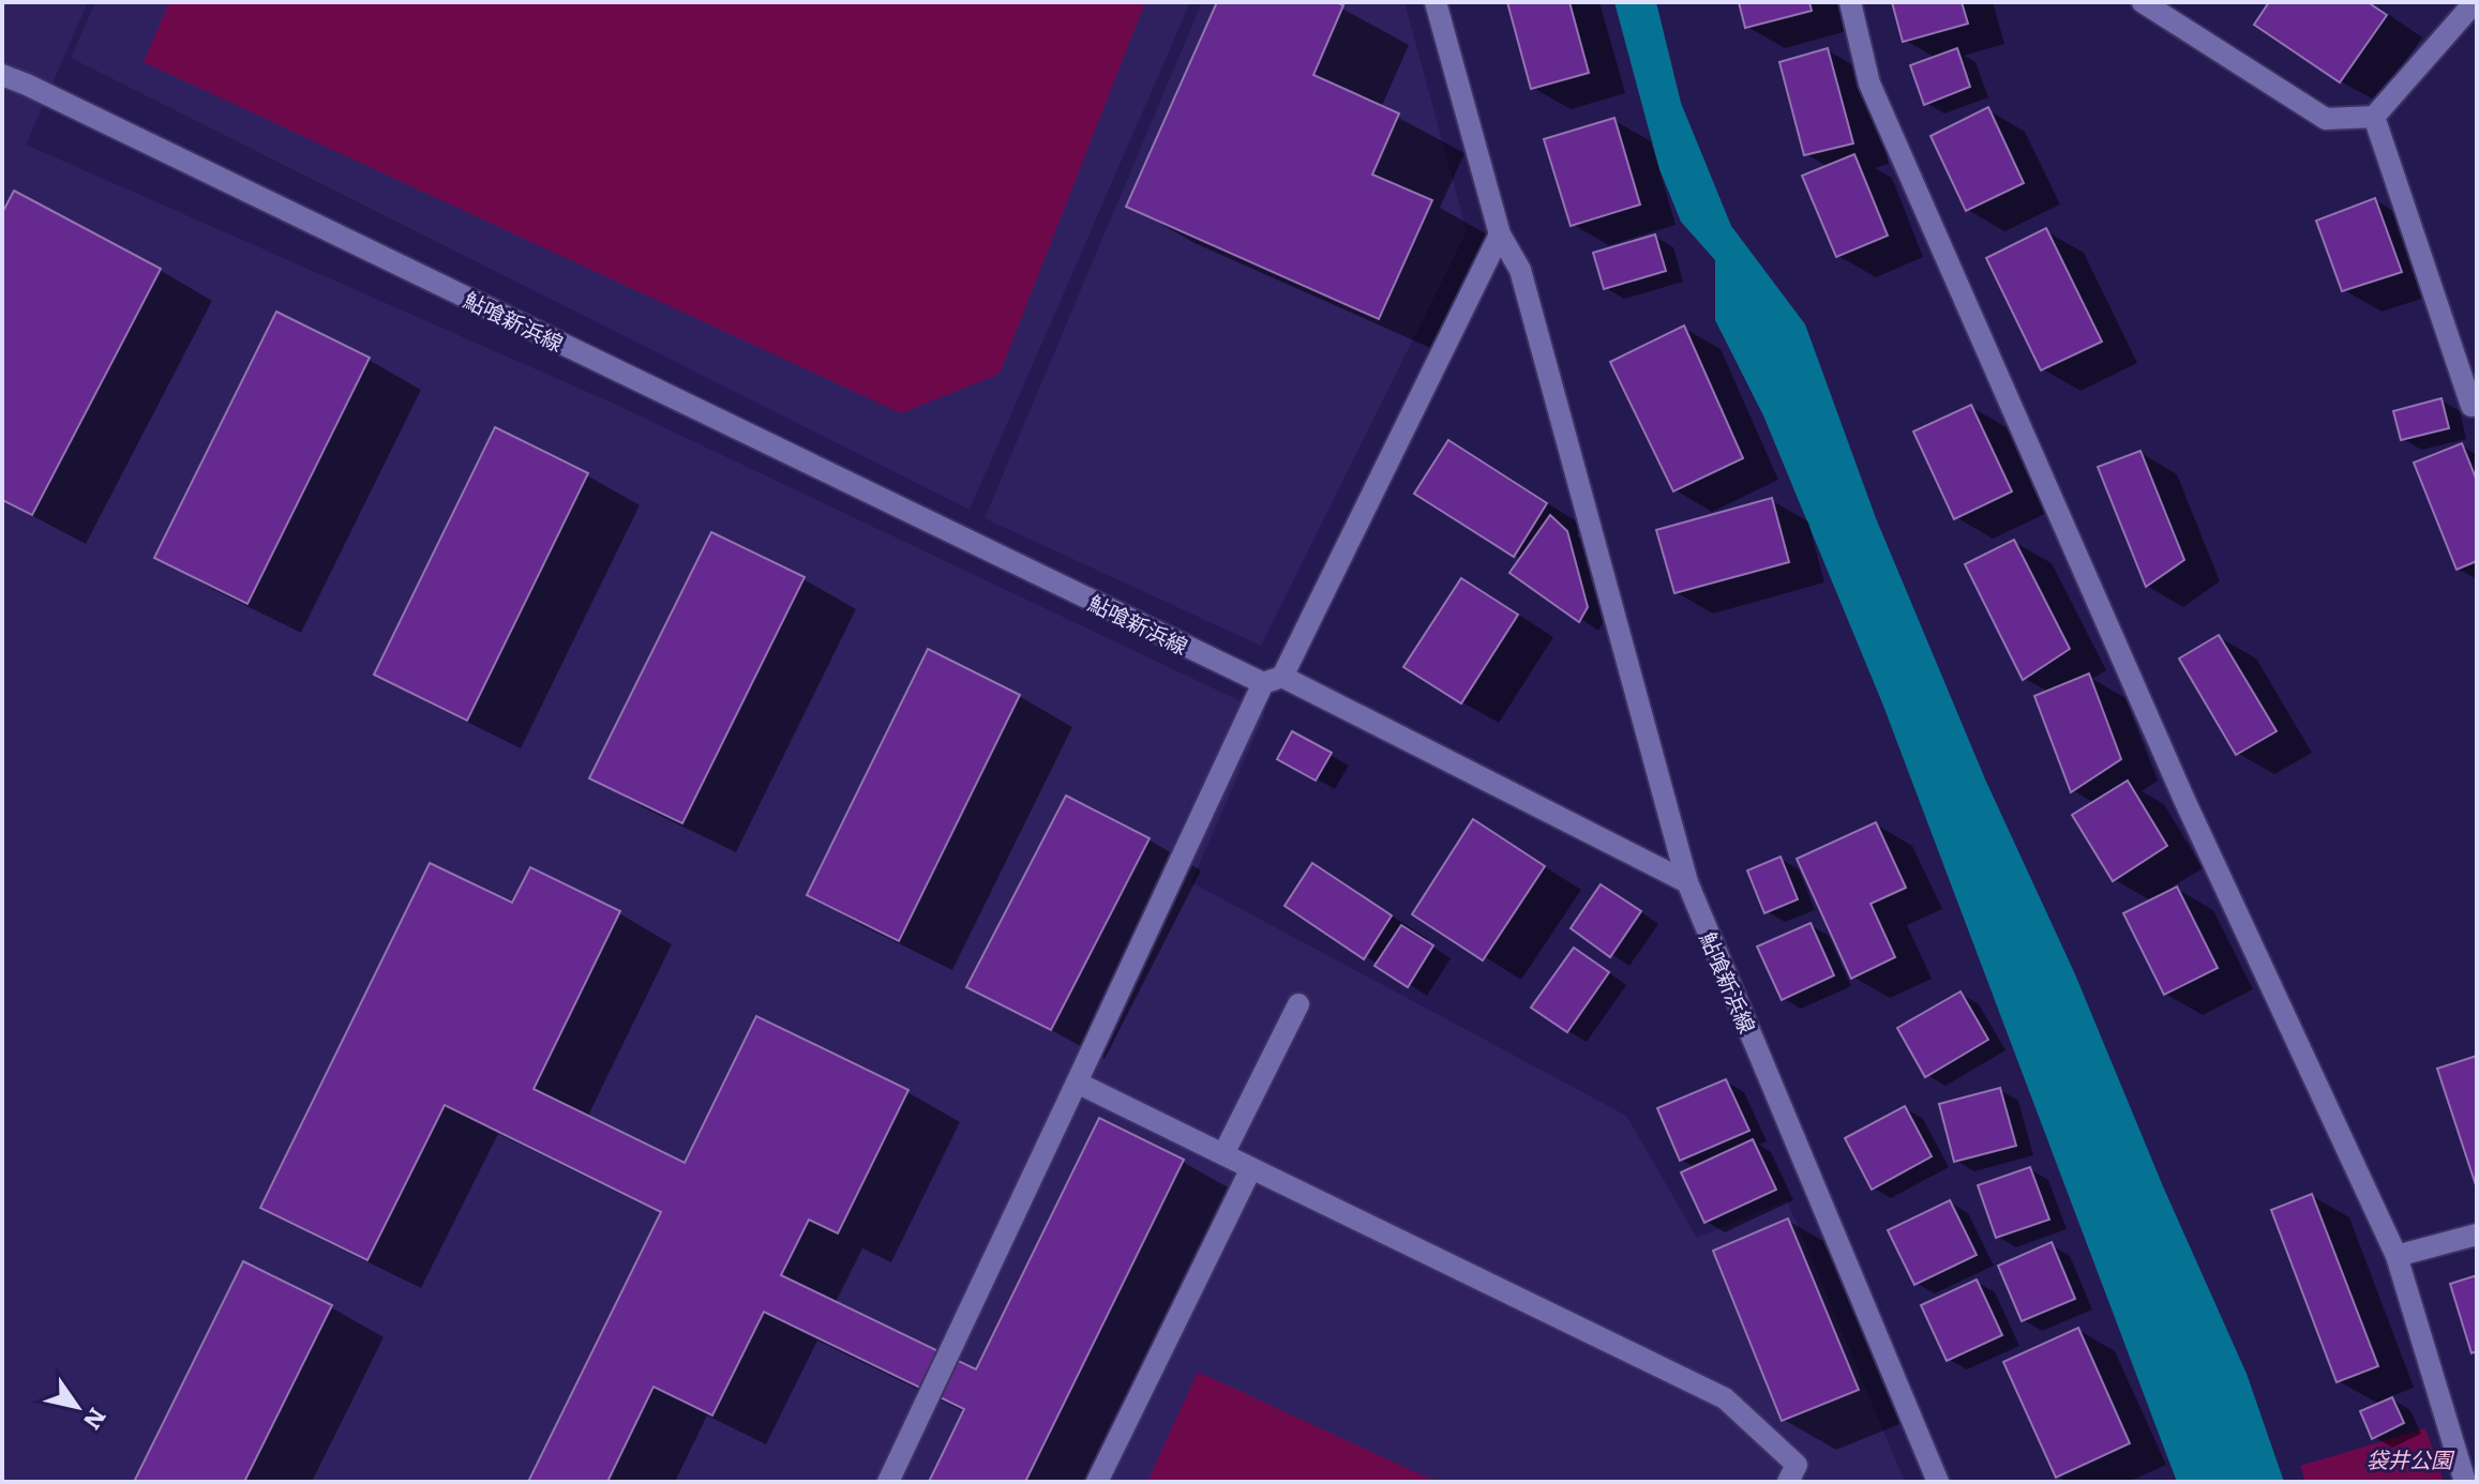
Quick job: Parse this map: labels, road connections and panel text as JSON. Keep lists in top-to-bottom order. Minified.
{"streets":{"street":["鮎喰新浜線"]},"parks":["袋井公園"],"north":"bottom right"}
